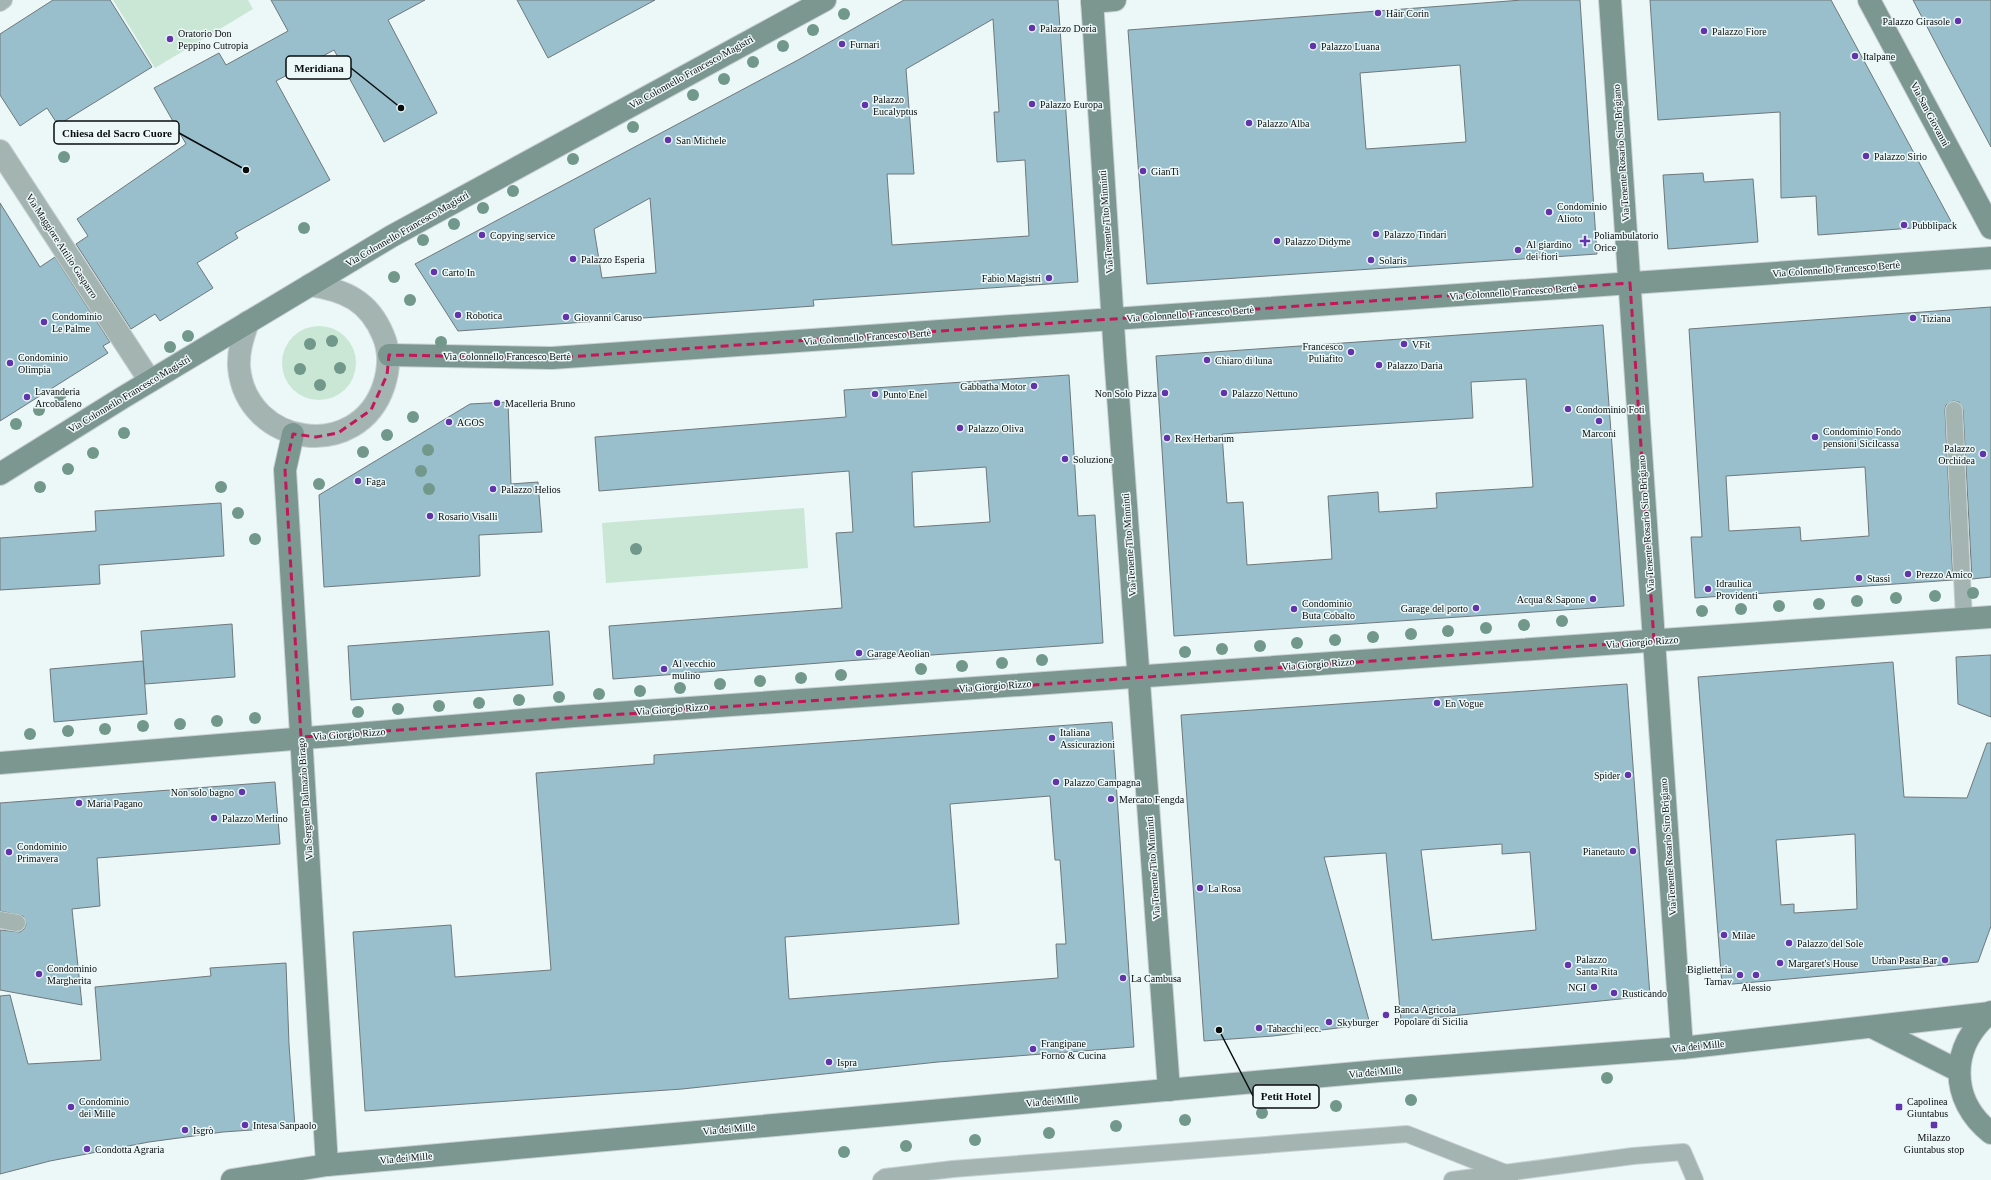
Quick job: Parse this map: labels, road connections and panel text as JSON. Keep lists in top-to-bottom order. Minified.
{"streets":{"street":["Via Colonnello Francesco Magistri","Via San Giovanni","Via Tenente Rosario Siro Brigiano","Via Tenente Tito Minninti","Via Maggiore Attilio Gasparro","Via Colonnello Francesco Bertè","Via Giorgio Rizzo","Via Sergente Dalmazio Birago","Via dei Mille"]},"crossings":[["Via Colonnello Francesco Magistri","Via Maggiore Attilio Gasparro"],["Via Tenente Rosario Siro Brigiano","Via Colonnello Francesco Bertè"],["Via Tenente Rosario Siro Brigiano","Via Giorgio Rizzo"],["Via Tenente Rosario Siro Brigiano","Via dei Mille"],["Via Tenente Tito Minninti","Via Colonnello Francesco Bertè"],["Via Tenente Tito Minninti","Via Giorgio Rizzo"],["Via Tenente Tito Minninti","Via dei Mille"],["Via Giorgio Rizzo","Via Sergente Dalmazio Birago"],["Via Sergente Dalmazio Birago","Via dei Mille"]],"places":{"other":["Hair Corin","Palazzo Girasole","Palazzo Doria","Palazzo Fiore","Oratorio Don Peppino Cutropia","Furnari","Palazzo Luana","Italpane","Palazzo Europa","Palazzo Eucalyptus","Meridiana","Palazzo Alba","San Michele","Palazzo Sirio","Chiesa del Sacro Cuore","GianTi","Condominio Alioto","Pubblipack","Palazzo Tindari","Copying service","Palazzo Didyme","Al giardino dei fiori","Palazzo Esperia","Solaris","Carto In","Fabio Magistri","Robotica","Giovanni Caruso","Tiziana","Condominio Le Palme","VFit","Francesco Puliafito","Chiaro di luna","Condominio Olimpia","Palazzo Daria","Gabbatha Motor","Non Solo Pizza","Palazzo Nettuno","Punto Enel","Lavanderia Arcobaleno","Macelleria Bruno","Condominio Foti","Marconi","AGOS","Palazzo Oliva","Condominio Fondo pensioni Sicilcassa","Rex Herbarum","Palazzo Orchidea","Soluzione","Faga","Palazzo Helios","Rosario Visalli","Prezzo Amico","Stassi","Idraulica Providenti","Acqua & Sapone","Garage del porto","Condominio Buta Cobalto","Garage Aeolian","Al vecchio mulino","En Vogue","Italiana Assicurazioni","Spider","Palazzo Campagna","Non solo bagno","Mercato Fengda","Maria Pagano","Palazzo Merlino","Pianetauto","Condominio Primavera","La Rosa","Milae","Palazzo del Sole","Urban Pasta Bar","Margaret's House","Palazzo Santa Rita","Condominio Margherita","Biglietteria Tarnav","Alessio","La Cambusa","NGI","Rusticando","Banca Agricola Popolare di Sicilia","Skyburger","Tabacchi ecc.","Petit Hotel","Frangipane Forno & Cucina","Ispra","Condominio dei Mille","Intesa Sanpaolo","Isgrò","Condotta Agraria"],"health":["Poliambulatorio Orice"],"transit":["Capolinea Giuntabus","Milazzo Giuntabus stop"]}}
